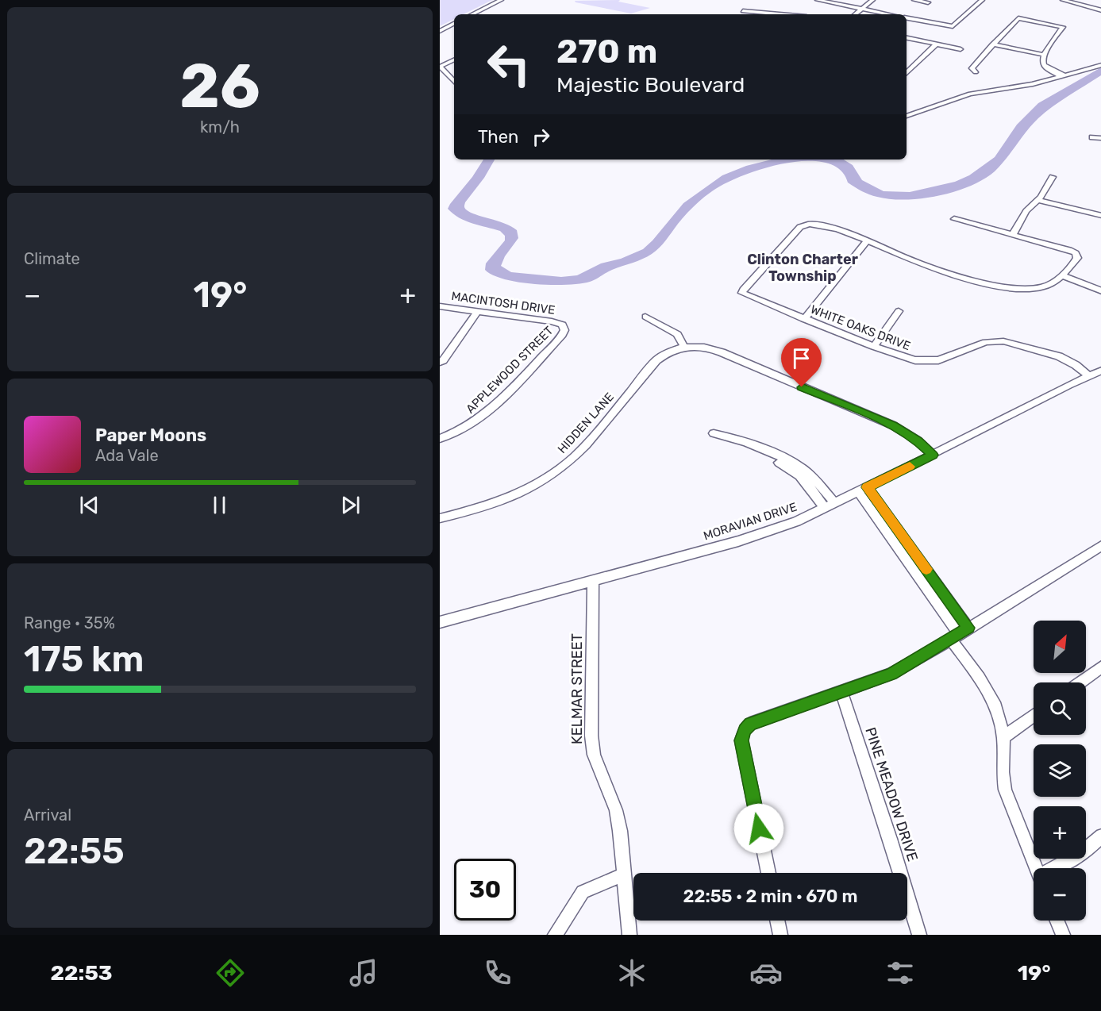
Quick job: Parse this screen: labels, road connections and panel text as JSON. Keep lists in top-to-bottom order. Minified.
{"streets":{"street":["MACINTOSH DRIVE","WHITE OAKS DRIVE","APPLEWOOD STREET","HIDDEN LANE","MORAVIAN DRIVE","KELMAR STREET","PINE MEADOW DRIVE"]},"crossings":[["MACINTOSH DRIVE","APPLEWOOD STREET"],["WHITE OAKS DRIVE","MORAVIAN DRIVE"],["MORAVIAN DRIVE","KELMAR STREET"]],"districts":["Clinton Charter Township"],"north":"top right","page":{"tile":[["26","km/h"],"Climate",["Range · 35%","175 km"],["Arrival","22:55"]],"turn":["270 m","Majestic Boulevard"],"then":"Then","heat":["−","19°","+"],"song":["Paper Moons","Ada Vale"],"map_buttons":["+","−"],"limit":"30","trip":"22:55 · 2 min · 670 m","tabs":["22:53","19°"]}}
